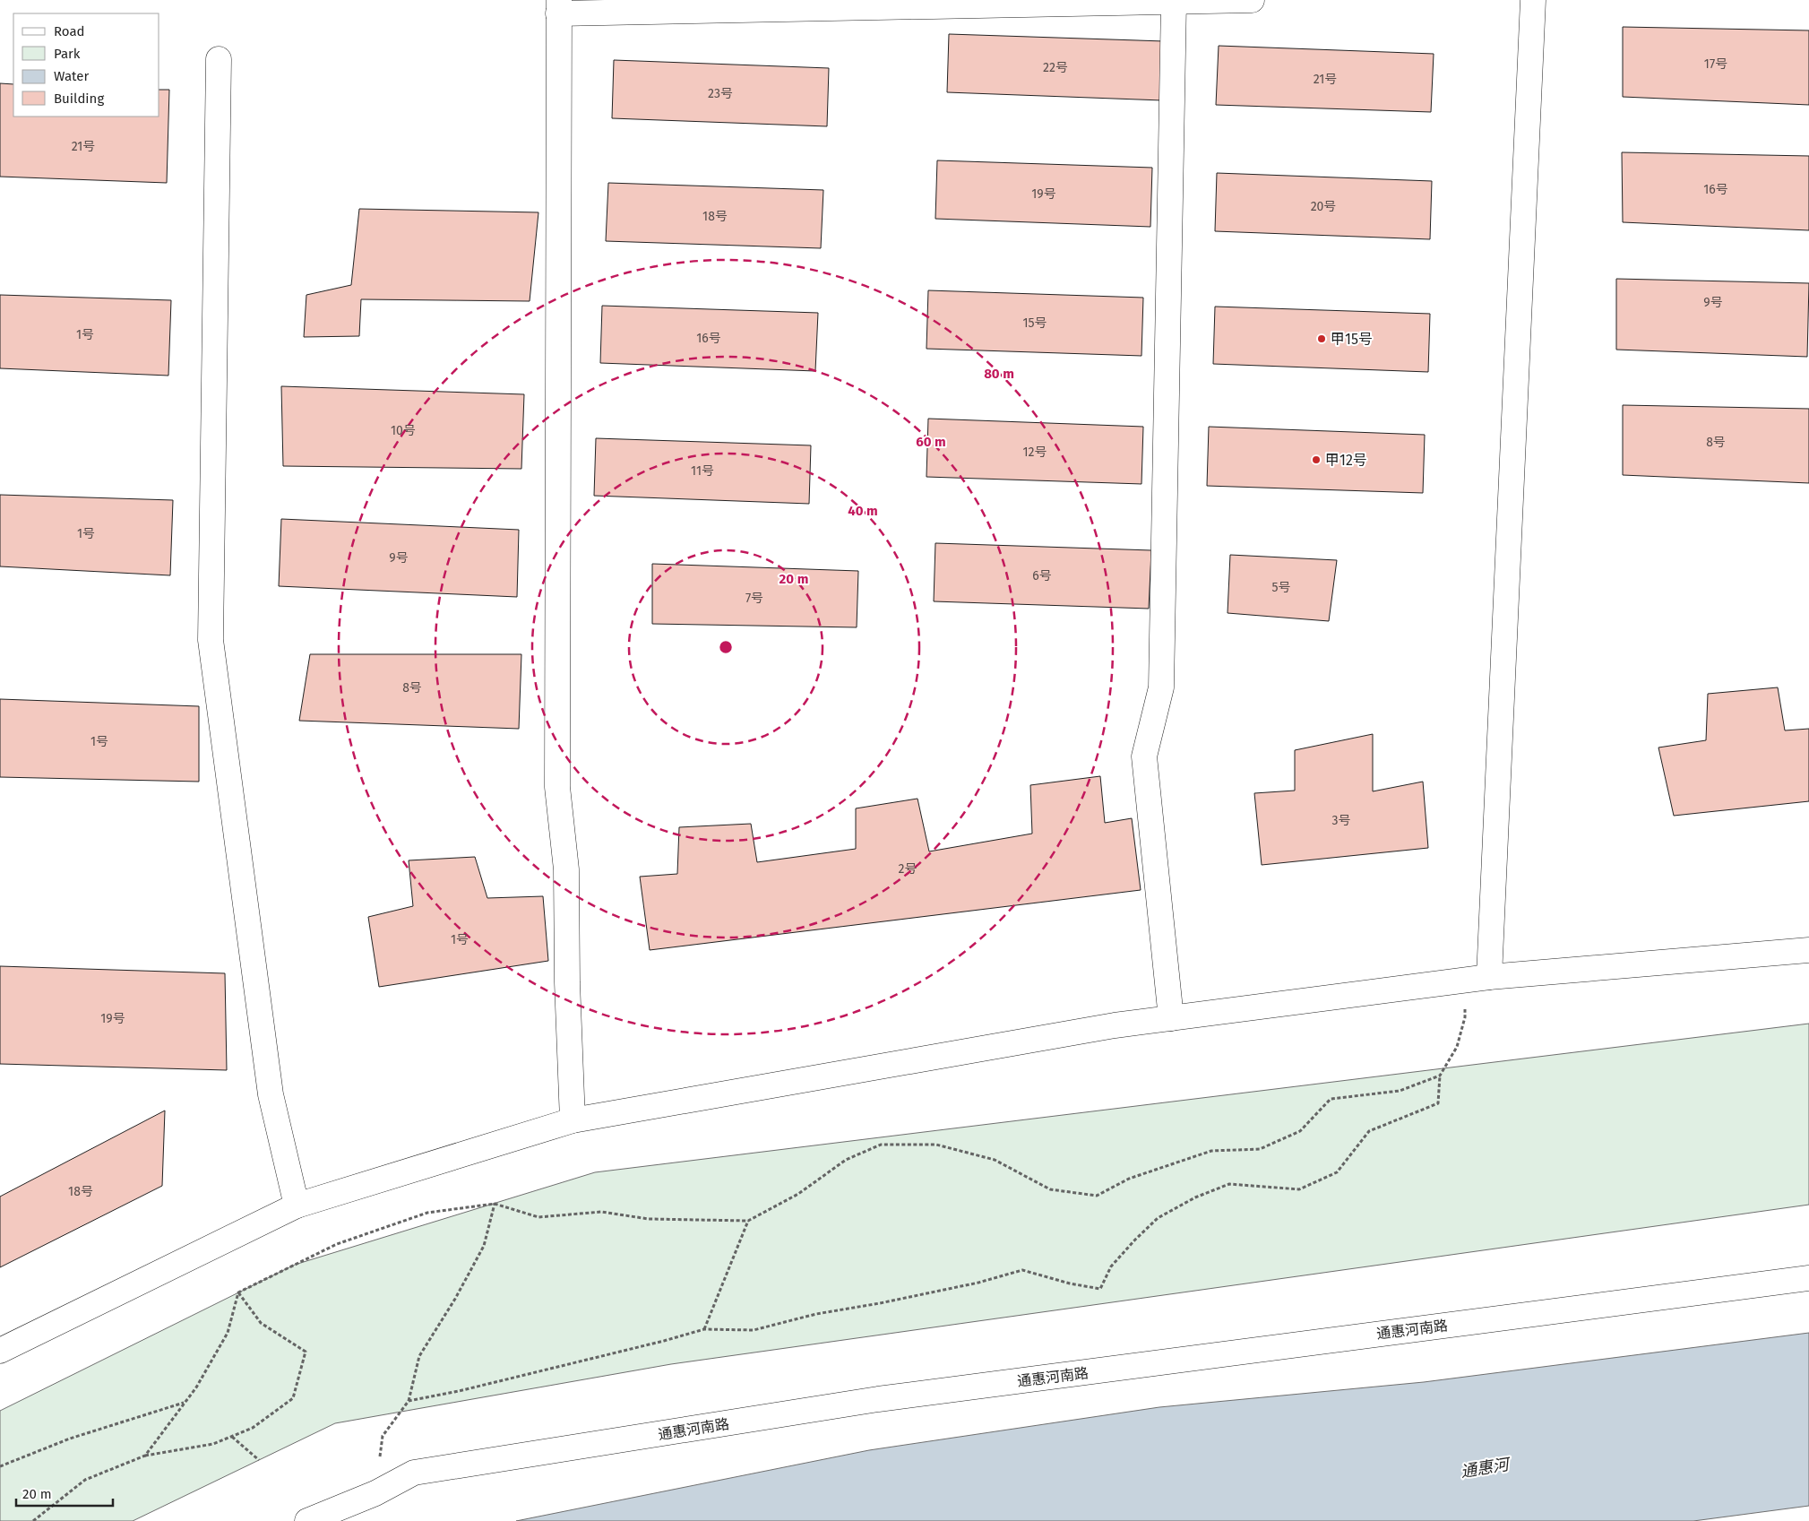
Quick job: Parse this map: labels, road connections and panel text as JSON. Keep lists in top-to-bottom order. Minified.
{"streets":{"street":["通惠河南路"]},"water":["通惠河"],"places":["甲15号","甲12号"],"house_numbers":["17号","22号","21号","23号","21号","16号","19号","20号","18号","9号","15号","1号","16号","10号","8号","12号","11号","1号","9号","6号","5号","7号","8号","1号","3号","2号","1号","19号","18号"],"legend":["Road","Park","Water","Building"],"scale_bar":"20 m","rings":["80 m","60 m","40 m","20 m"]}
